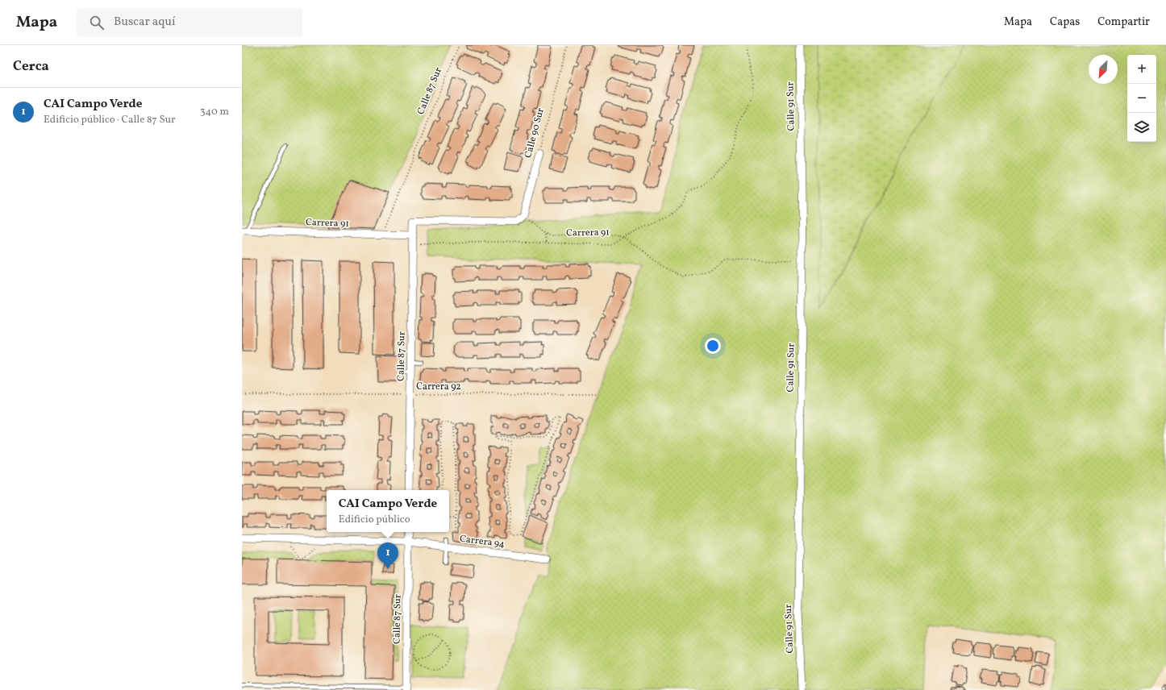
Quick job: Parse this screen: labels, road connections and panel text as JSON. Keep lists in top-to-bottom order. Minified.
{"streets":{"street":["Calle 87 Sur","Calle 91 Sur","Calle 90 Sur","Carrera 91","Carrera 94"],"path":["Carrera 92"]},"crossings":[["Calle 87 Sur","Calle 90 Sur"],["Calle 87 Sur","Carrera 91"],["Calle 87 Sur","Carrera 92"],["Calle 87 Sur","Carrera 94"],["Calle 91 Sur","Carrera 91"]],"north":"bottom left","page":{"header":"Mapa","search":"Buscar aquí","nav":["Mapa","Capas","Compartir"],"heading":"Cerca","map_buttons":["+","−"],"list":[{"mark":"1","name":"CAI Campo Verde","note":"Edificio público · Calle 87 Sur","value":"340 m"}],"popup":["CAI Campo Verde","Edificio público"],"pins":"1"}}
